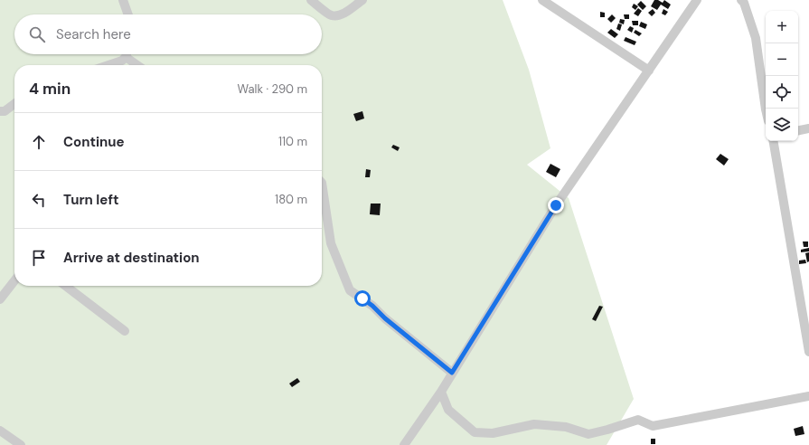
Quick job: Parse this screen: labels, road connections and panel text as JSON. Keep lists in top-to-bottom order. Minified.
{"page":{"map_buttons":["+","−"],"search":"Search here","heading":["4 min","Walk · 290 m"],"list":[["Continue","110 m"],["Turn left","180 m"],"Arrive at destination"]}}
